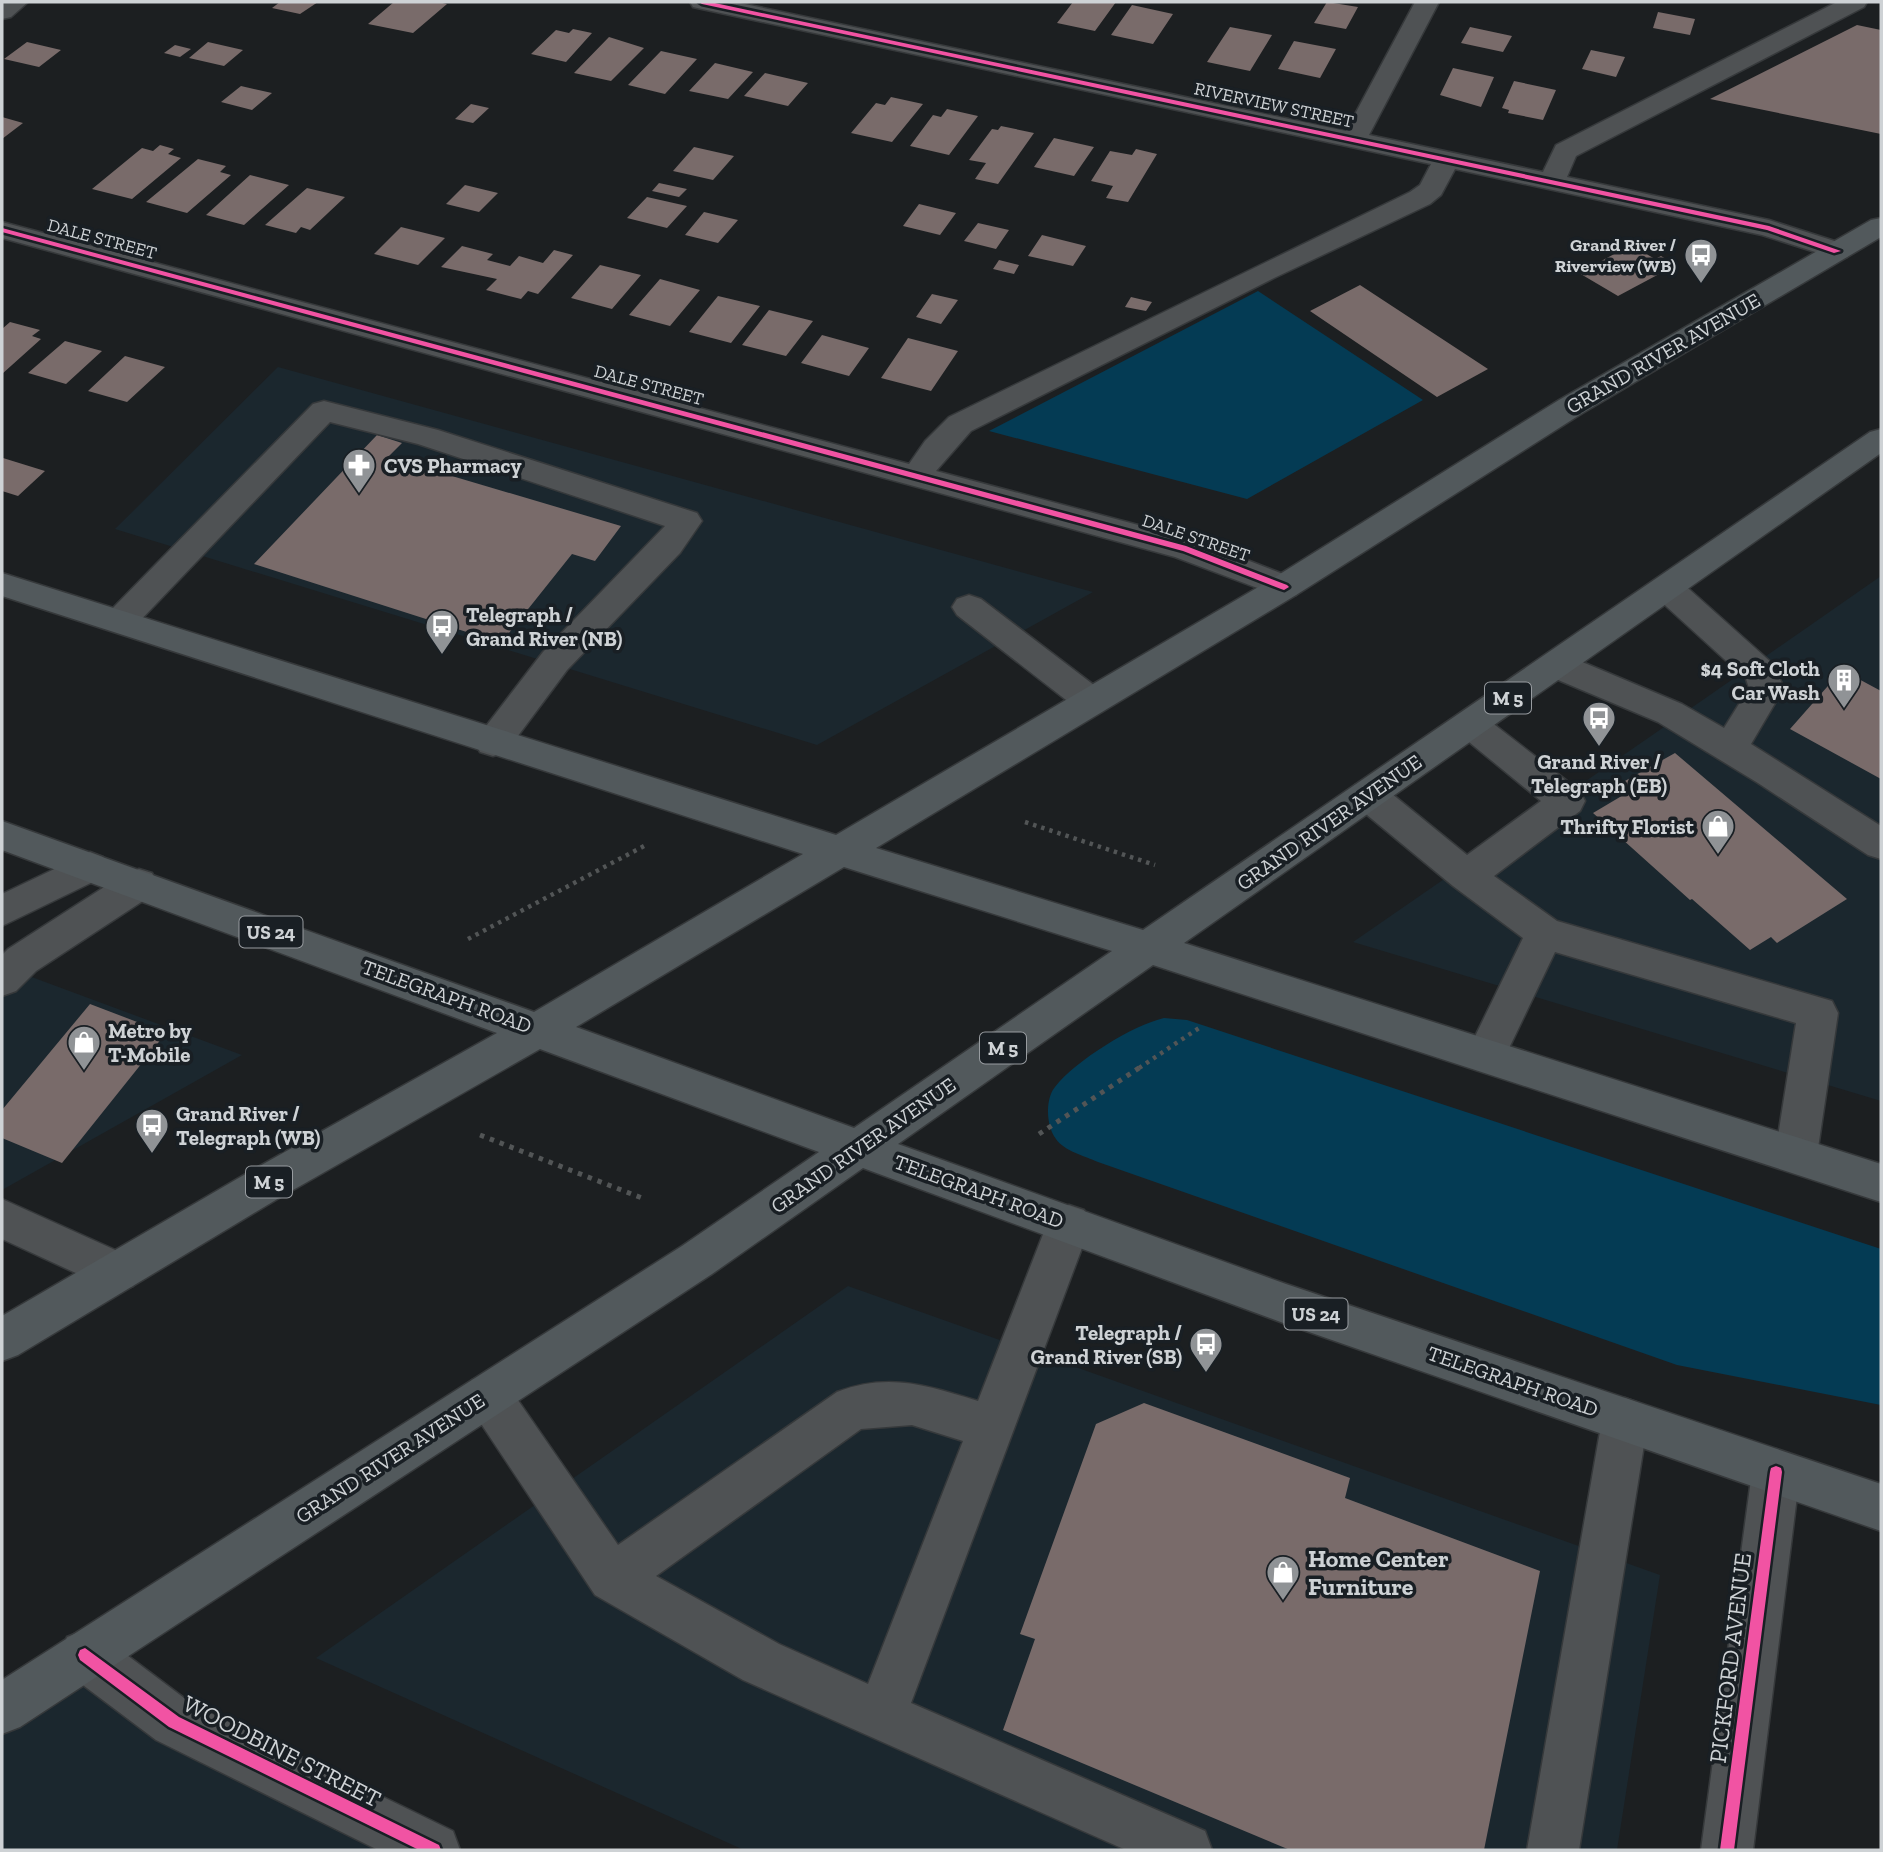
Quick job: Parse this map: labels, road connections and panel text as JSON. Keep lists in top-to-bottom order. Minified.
{"streets":{"main road":["GRAND RIVER AVENUE","M 5","US 24","TELEGRAPH ROAD"],"street":["RIVERVIEW STREET","DALE STREET","PICKFORD AVENUE","WOODBINE STREET"]},"crossings":[["RIVERVIEW STREET","GRAND RIVER AVENUE"],["DALE STREET","GRAND RIVER AVENUE"],["GRAND RIVER AVENUE","TELEGRAPH ROAD"],["GRAND RIVER AVENUE","WOODBINE STREET"],["TELEGRAPH ROAD","PICKFORD AVENUE"]],"places":{"bus stop":["Grand River / Riverview (WB)","Telegraph / Grand River (NB)","Grand River / Telegraph (EB)","Grand River / Telegraph (WB)","Telegraph / Grand River (SB)"],"pharmacy":["CVS Pharmacy"],"building":["$4 Soft Cloth Car Wash"],"shop":["Thrifty Florist","Metro by T-Mobile","Home Center Furniture"]}}
